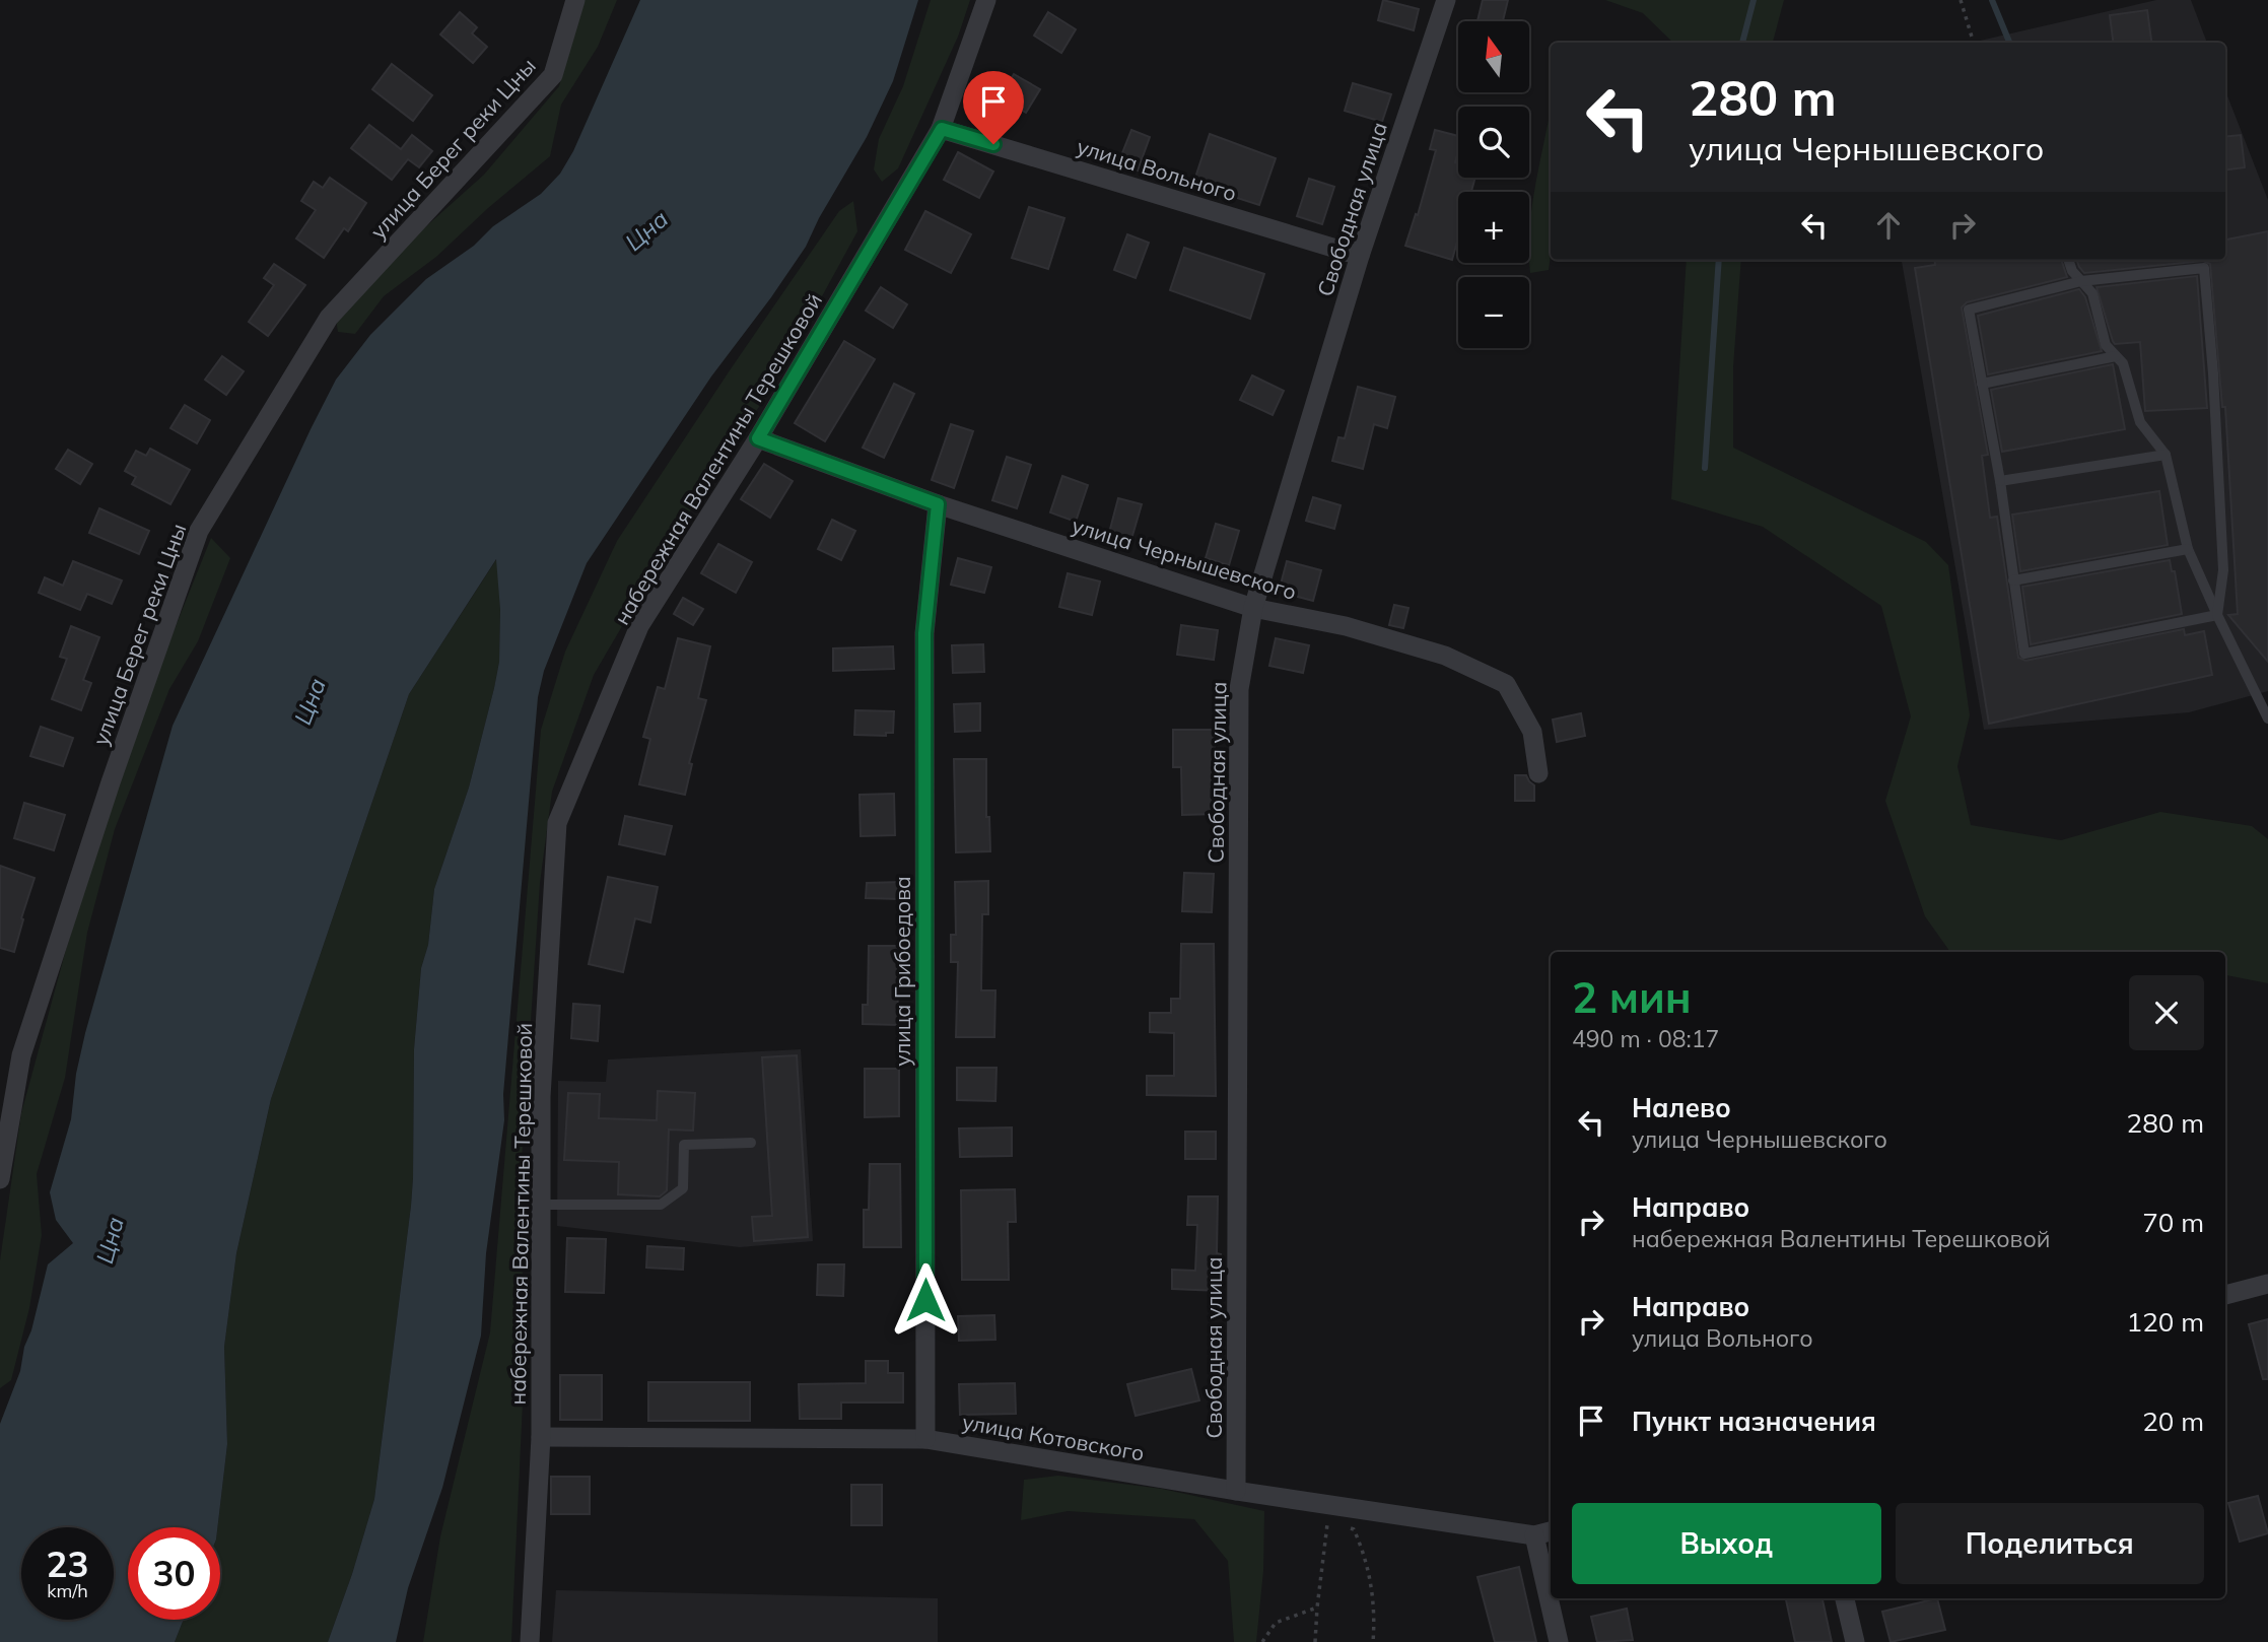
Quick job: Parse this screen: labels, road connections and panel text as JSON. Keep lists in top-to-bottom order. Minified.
{"streets":{"street":["улица Берег реки Цны","улица Вольного","Свободная улица","набережная Валентины Терешковой","улица Чернышевского","улица Грибоедова","улица Котовского"]},"crossings":[["улица Вольного","Свободная улица"],["улица Вольного","набережная Валентины Терешковой"],["Свободная улица","улица Чернышевского"],["Свободная улица","улица Котовского"],["набережная Валентины Терешковой","улица Чернышевского"],["набережная Валентины Терешковой","улица Котовского"],["улица Чернышевского","улица Грибоедова"],["улица Грибоедова","улица Котовского"]],"water":["Цна"],"north":"top","page":{"map_buttons":["+","−"],"turn":["280 m","улица Чернышевского"],"heading":["2 мин","490 m · 08:17"],"list":[{"name":"Налево","note":"улица Чернышевского","value":"280 m"},{"name":"Направо","note":"набережная Валентины Терешковой","value":"70 m"},{"name":"Направо","note":"улица Вольного","value":"120 m"},{"name":"Пункт назначения","value":"20 m"}],"buttons":["Выход","Поделиться"],"speed":"23 km/h","limit":"30"}}
